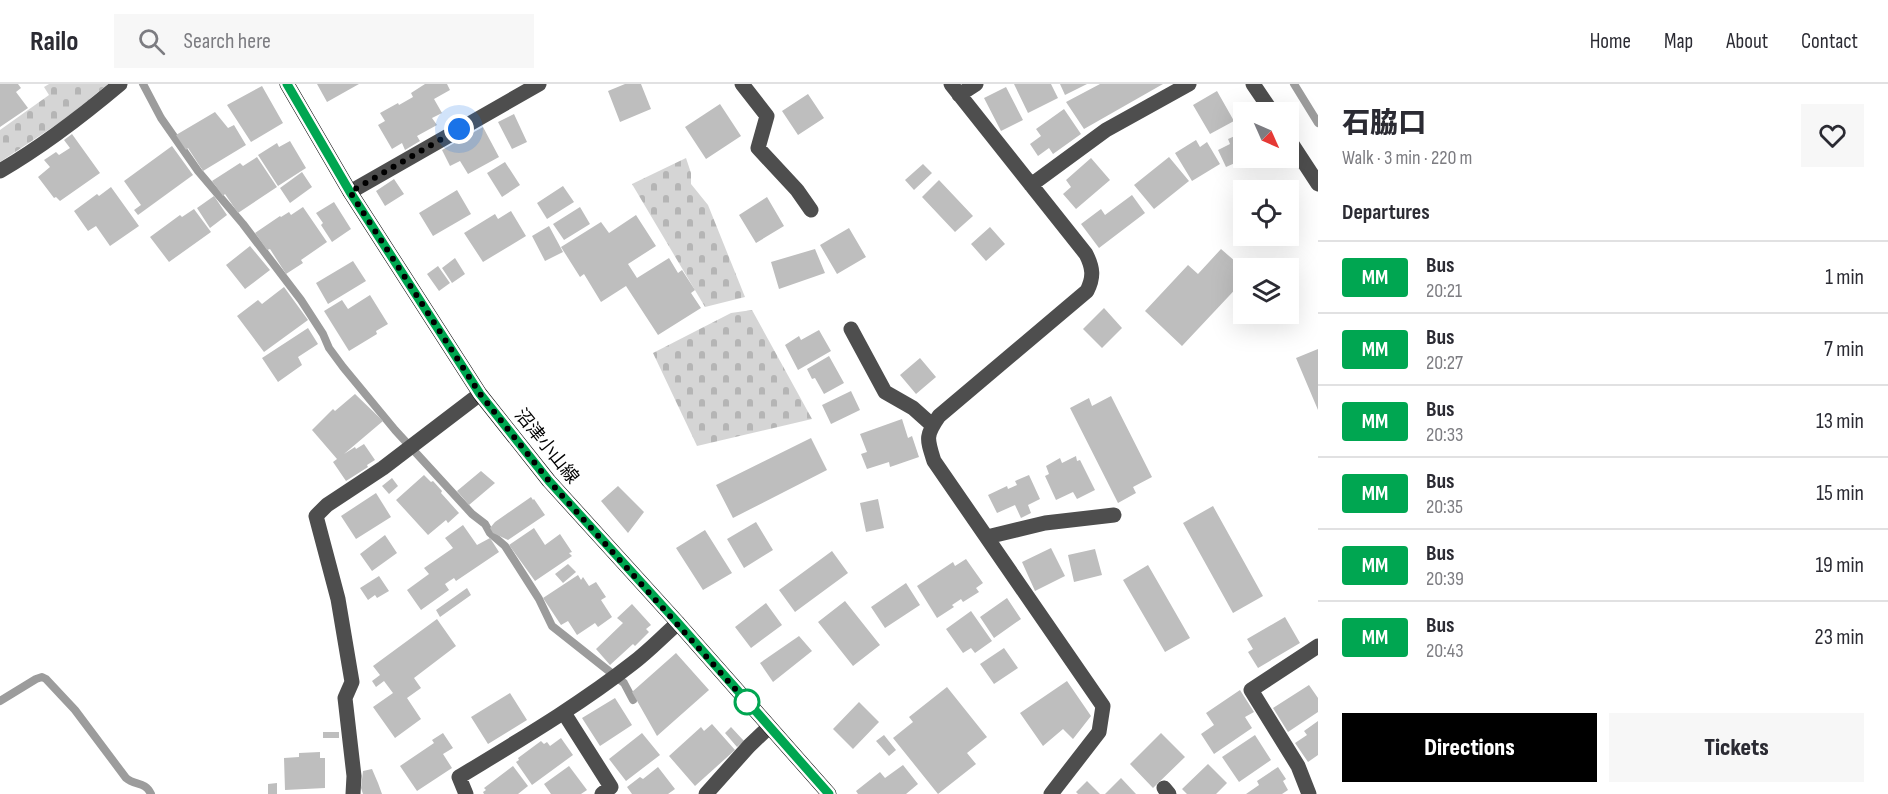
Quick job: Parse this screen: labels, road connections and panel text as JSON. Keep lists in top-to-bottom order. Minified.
{"streets":{"main road":["沼津小山線"]},"lines":["bus line MM"],"north":"bottom right","page":{"header":"Railo","search":"Search here","nav":["Home","Map","About","Contact"],"heading":[["石脇口","Walk · 3 min · 220 m"],"Departures"],"list":[{"mark":"MM","name":"Bus","note":"20:21","value":"1 min"},{"mark":"MM","name":"Bus","note":"20:27","value":"7 min"},{"mark":"MM","name":"Bus","note":"20:33","value":"13 min"},{"mark":"MM","name":"Bus","note":"20:35","value":"15 min"},{"mark":"MM","name":"Bus","note":"20:39","value":"19 min"},{"mark":"MM","name":"Bus","note":"20:43","value":"23 min"}],"buttons":["Directions","Tickets"]}}
